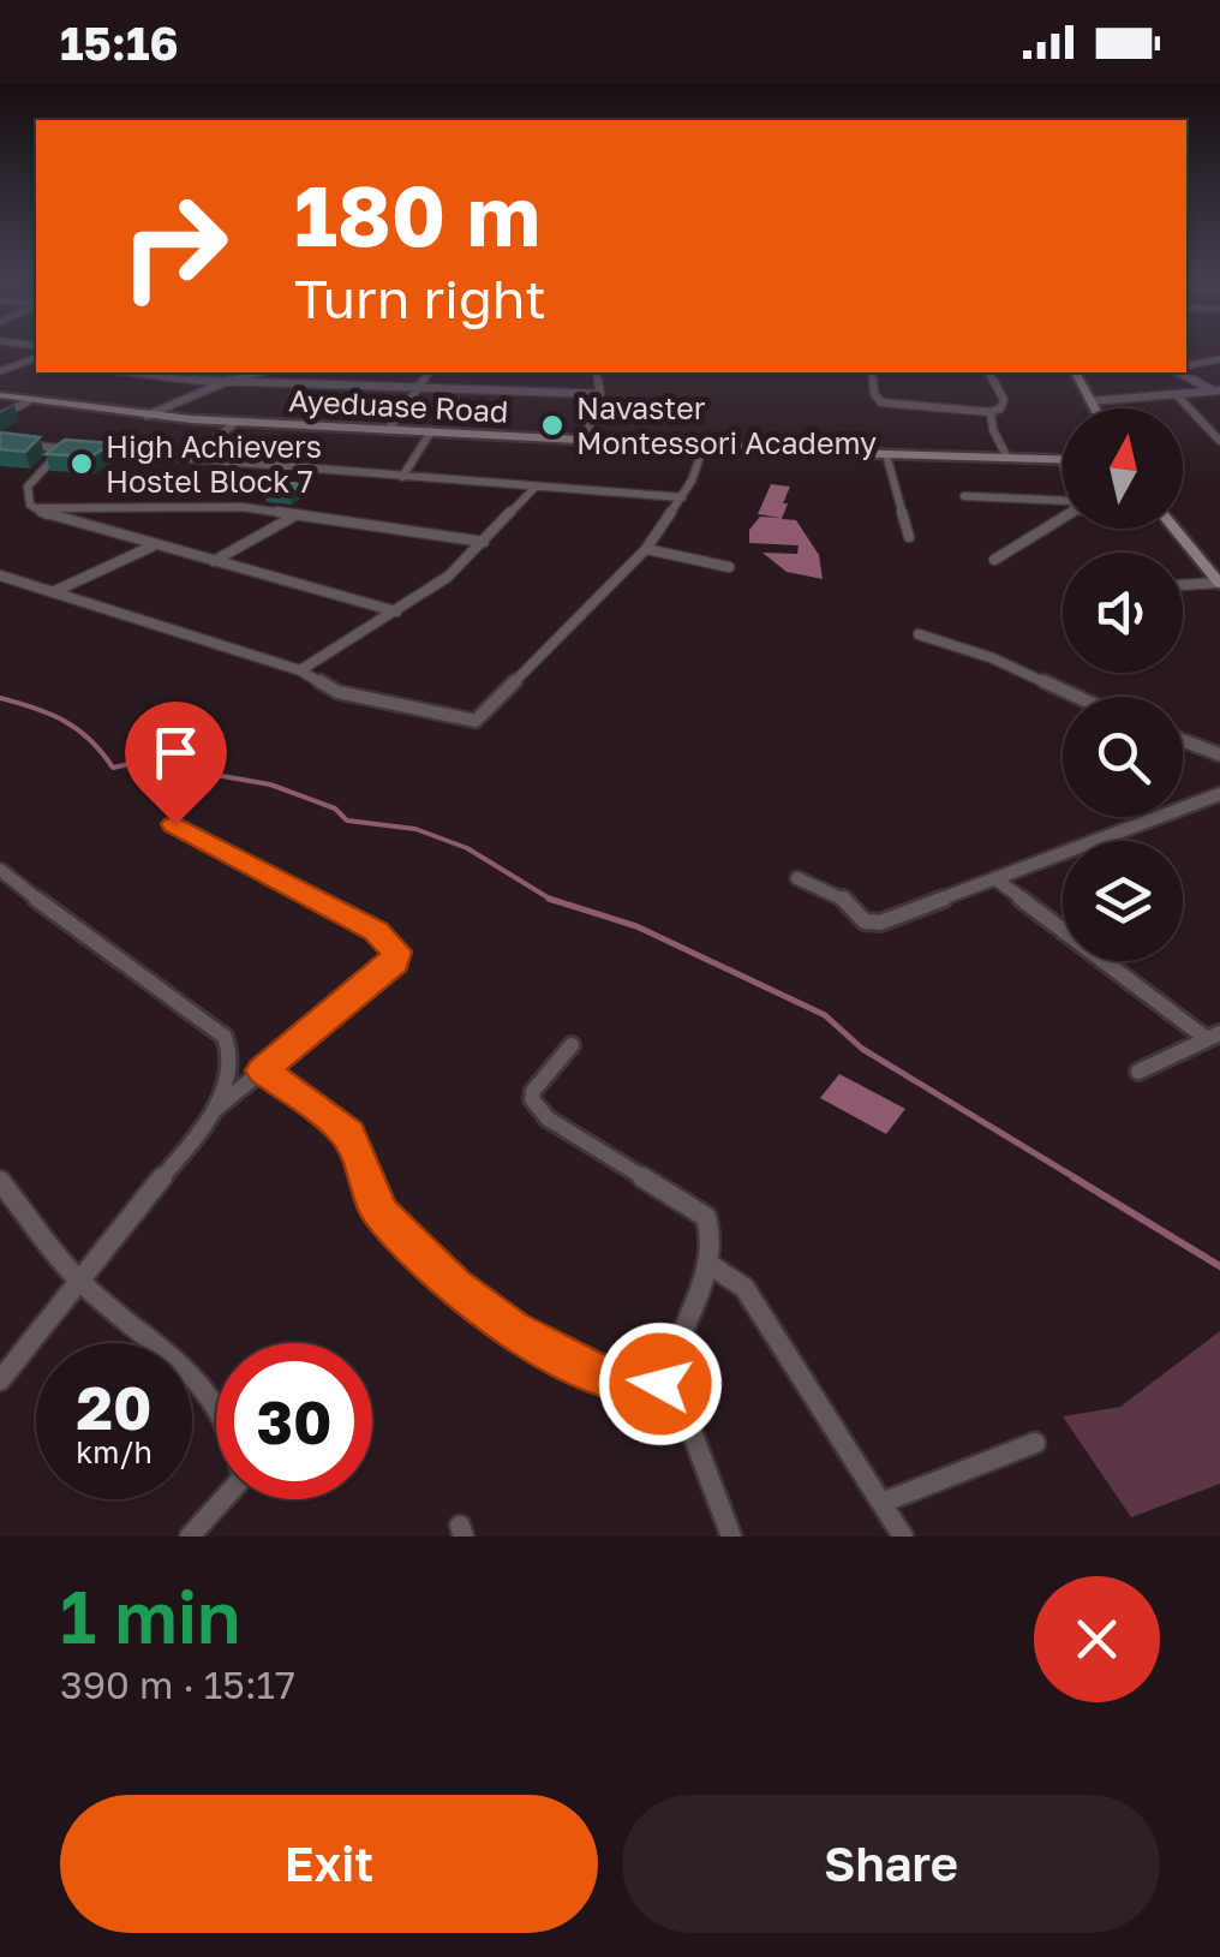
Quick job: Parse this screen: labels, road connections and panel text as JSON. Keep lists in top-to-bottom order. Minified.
{"streets":{"street":["Ayeduase Road"]},"places":["Navaster Montessori Academy","High Achievers Hostel Block 7"],"north":"top","page":{"status":"15:16","turn":["180 m","Turn right"],"speed":"20 km/h","limit":"30","heading":["1 min","390 m · 15:17"],"buttons":["Exit","Share"]}}
